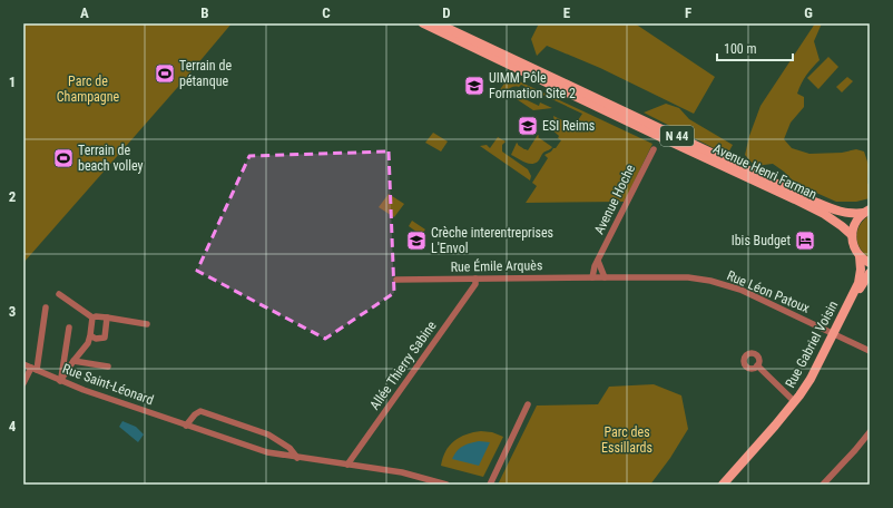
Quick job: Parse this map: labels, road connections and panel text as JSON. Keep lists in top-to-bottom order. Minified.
{"streets":{"main road":["N 44","Avenue Henri Farman","Rue Gabriel Voisin"],"street":["Avenue Hoche","Rue Émile Arquès","Rue Léon Patoux","Allée Thierry Sabine","Rue Saint-Léonard"]},"crossings":[["Avenue Hoche","Rue Émile Arquès"],["Avenue Hoche","Rue Léon Patoux"],["Rue Émile Arquès","Rue Léon Patoux"],["Rue Émile Arquès","Allée Thierry Sabine"],["Rue Léon Patoux","Rue Gabriel Voisin"],["Allée Thierry Sabine","Rue Saint-Léonard"]],"parks":["Parc de Champagne","Parc des Essillards"],"places":{"sports":["Terrain de pétanque","Terrain de beach volley"],"school or university":["UIMM Pôle Formation Site 2","ESI Reims","Crèche interentreprises L'Envol"],"hotel":["Ibis Budget"]},"scale_bar":"100 m","grid":{"columns":["A","B","C","D","E","F","G"],"rows":["1","2","3","4"]}}
